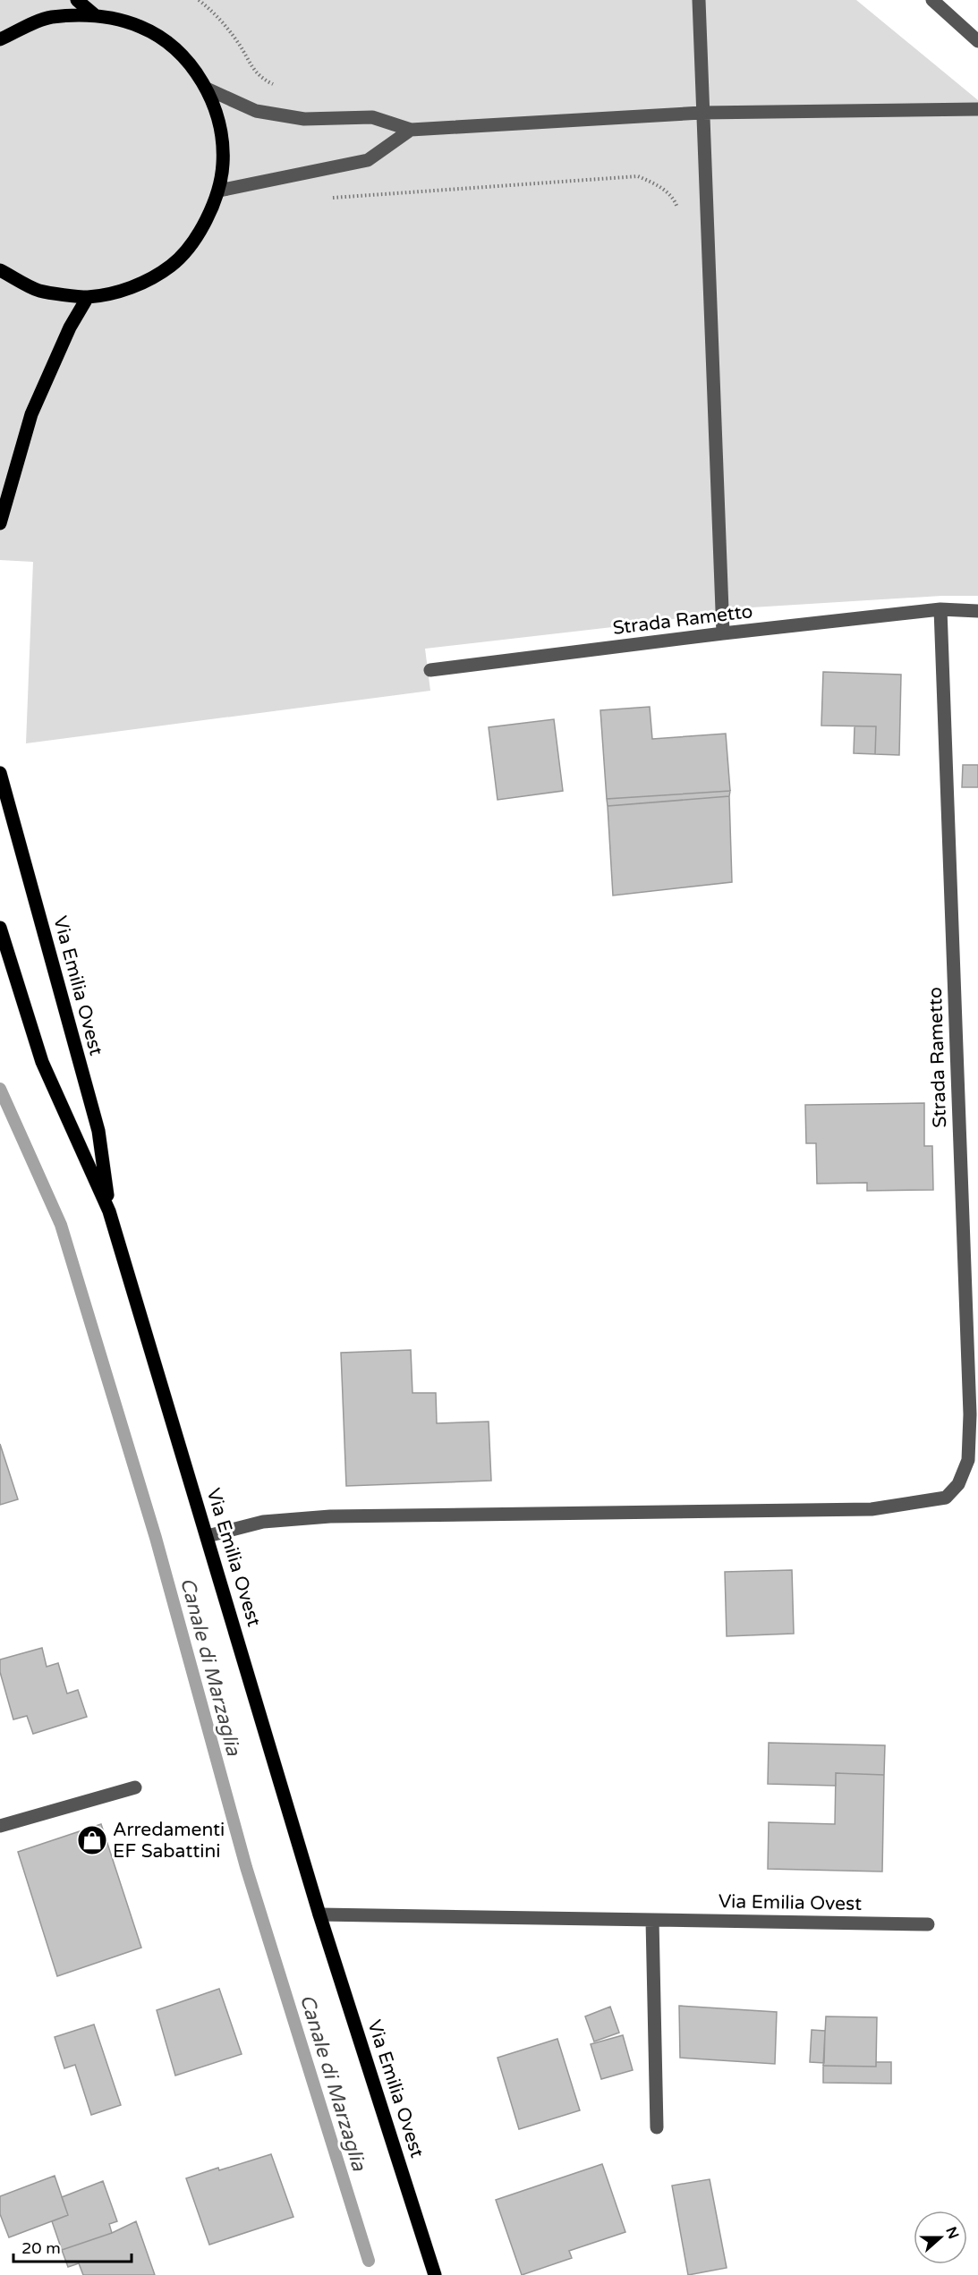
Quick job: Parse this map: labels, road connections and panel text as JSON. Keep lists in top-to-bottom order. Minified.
{"streets":{"main road":["Via Emilia Ovest"],"street":["Strada Rametto"]},"crossings":[["Strada Rametto","Via Emilia Ovest"]],"water":["Canale di Marzaglia"],"places":{"shop":["Arredamenti EF Sabattini"]},"scale_bar":"20 m","north":"right"}
